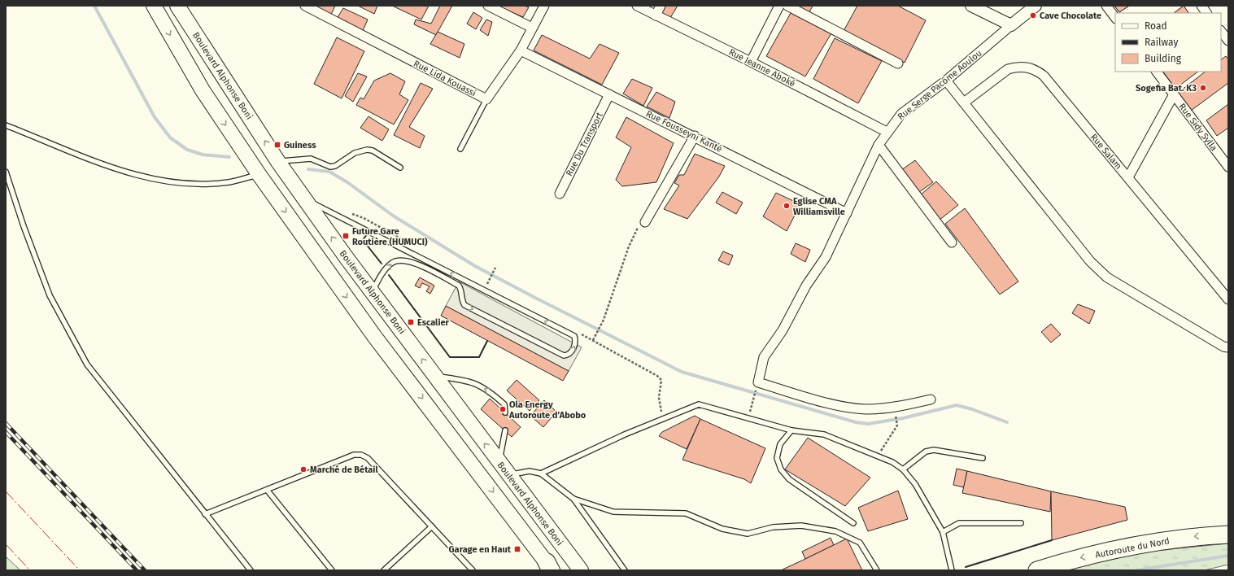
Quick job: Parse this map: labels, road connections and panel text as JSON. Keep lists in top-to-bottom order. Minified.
{"streets":{"highway":["Autoroute du Nord"],"main road":["Boulevard Alphonse Boni"],"street":["Rue Jeanne Aboké","Rue Lida Kouassi","Rue Serge Pacôme Aoulou","Rue Sidy Sylla","Rue Fousseyni Kanté","Rue Du Transport","Rue Salam"]},"crossings":[["Rue Jeanne Aboké","Rue Serge Pacôme Aoulou"],["Rue Lida Kouassi","Rue Fousseyni Kanté"],["Rue Serge Pacôme Aoulou","Rue Fousseyni Kanté"],["Rue Fousseyni Kanté","Rue Du Transport"]],"one_way":["Autoroute du Nord"],"places":{"other":["Cave Chocolate","Sogefia Bat. K3","Eglise CMA Williamsville","Ola Energy Autoroute d’Abobo","Marché de Bétail"],"transit":["Guiness","Future Gare Routière (HUMUCI)","Escalier","Garage en Haut"]},"legend":["Road","Railway","Building"]}
